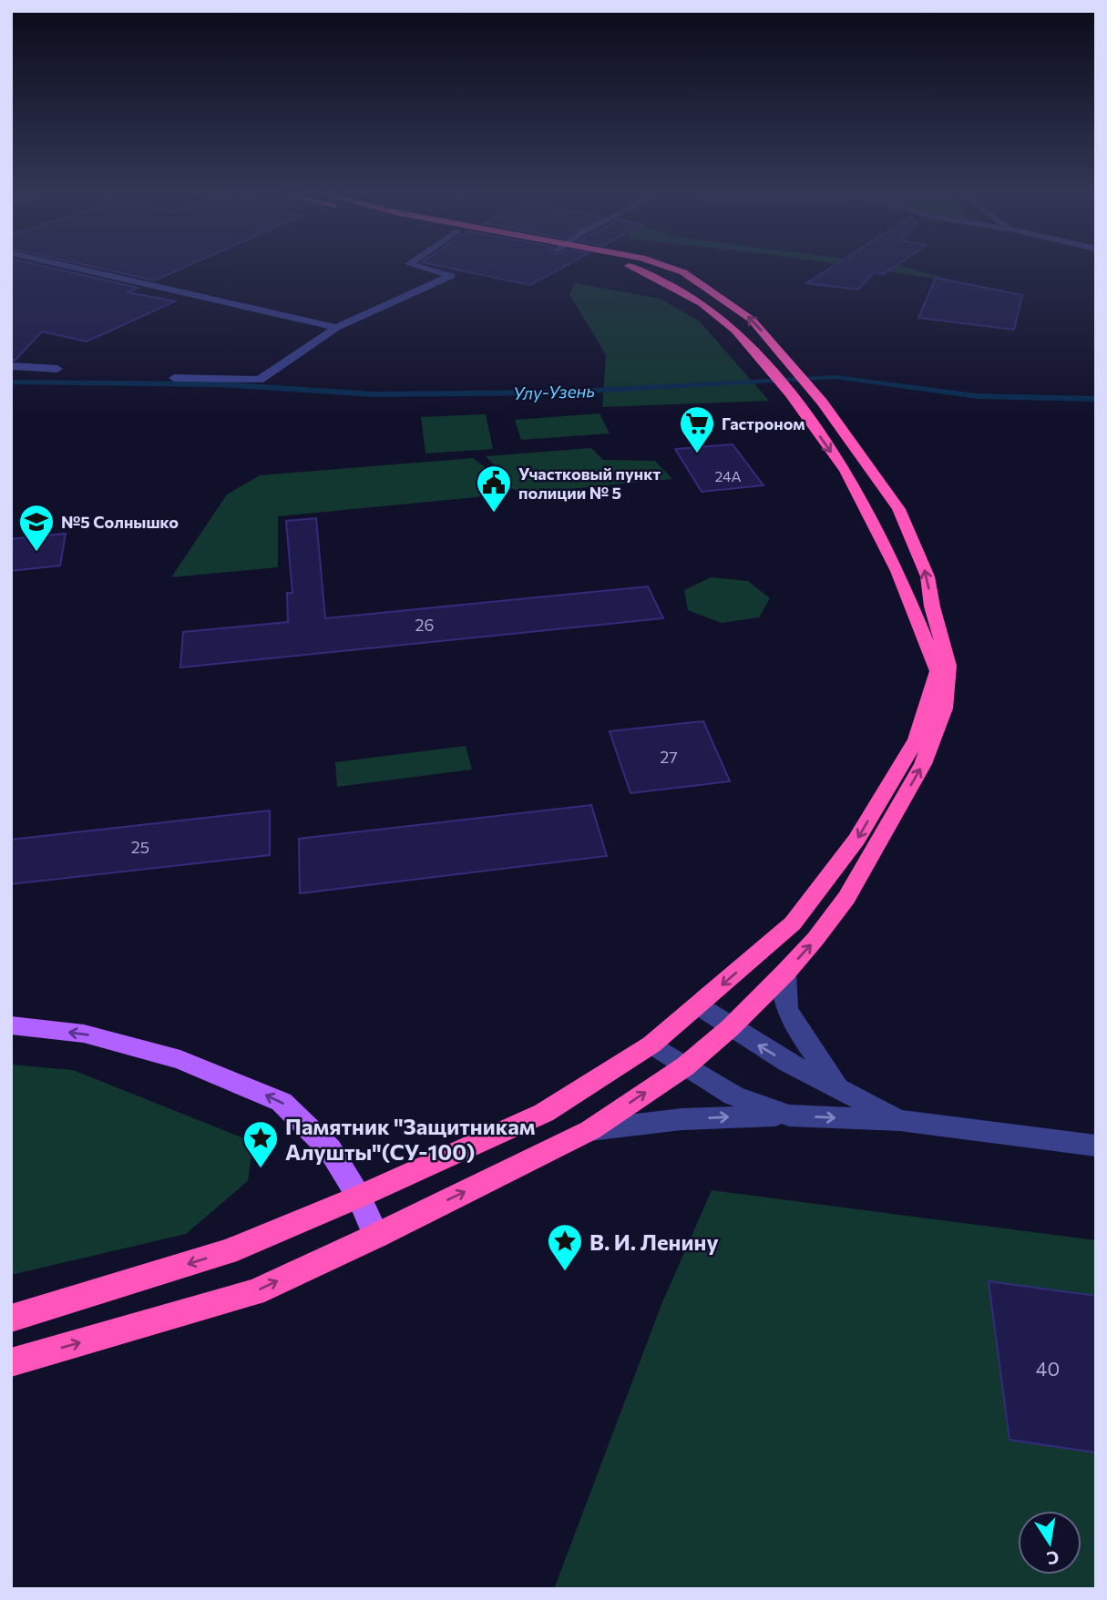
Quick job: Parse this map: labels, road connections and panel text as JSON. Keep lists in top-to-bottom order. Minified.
{"water":["Улу-Узень"],"places":{"supermarket":["Гастроном"],"public building":["Участковый пункт полиции № 5"],"school or university":["№5 Солнышко"],"place":["Памятник \"Защитникам Алушты\"(СУ-100)","В. И. Ленину"]},"house_numbers":["24А","26","27","25","40"],"north":"bottom"}
